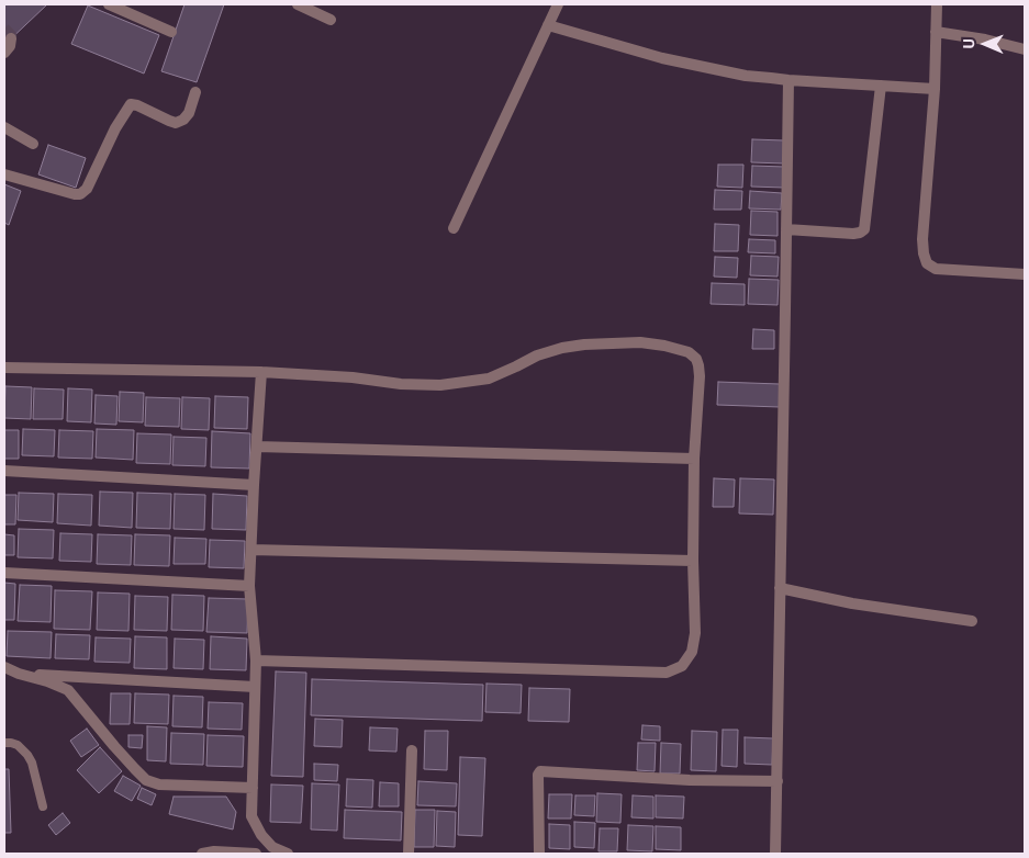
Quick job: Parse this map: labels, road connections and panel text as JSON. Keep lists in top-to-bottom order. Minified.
{"north":"left"}
